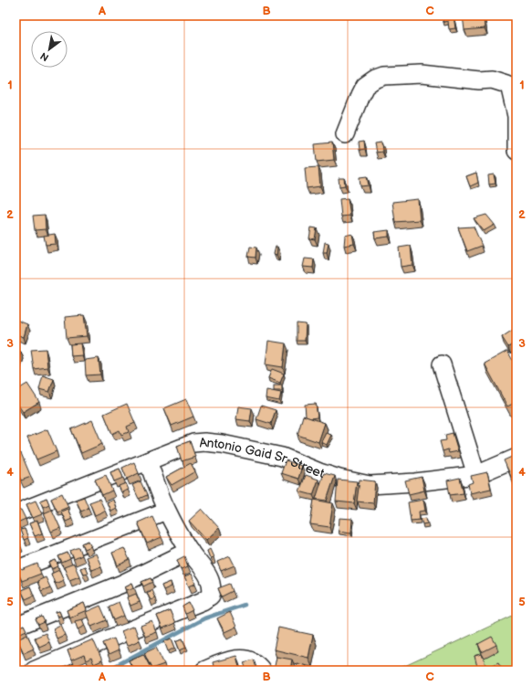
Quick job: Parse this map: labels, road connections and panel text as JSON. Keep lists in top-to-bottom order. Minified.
{"streets":{"street":["Antonio Gaid Sr. Street"]},"north":"bottom left","grid":{"columns":["A","B","C"],"rows":["1","2","3","4","5"]}}
